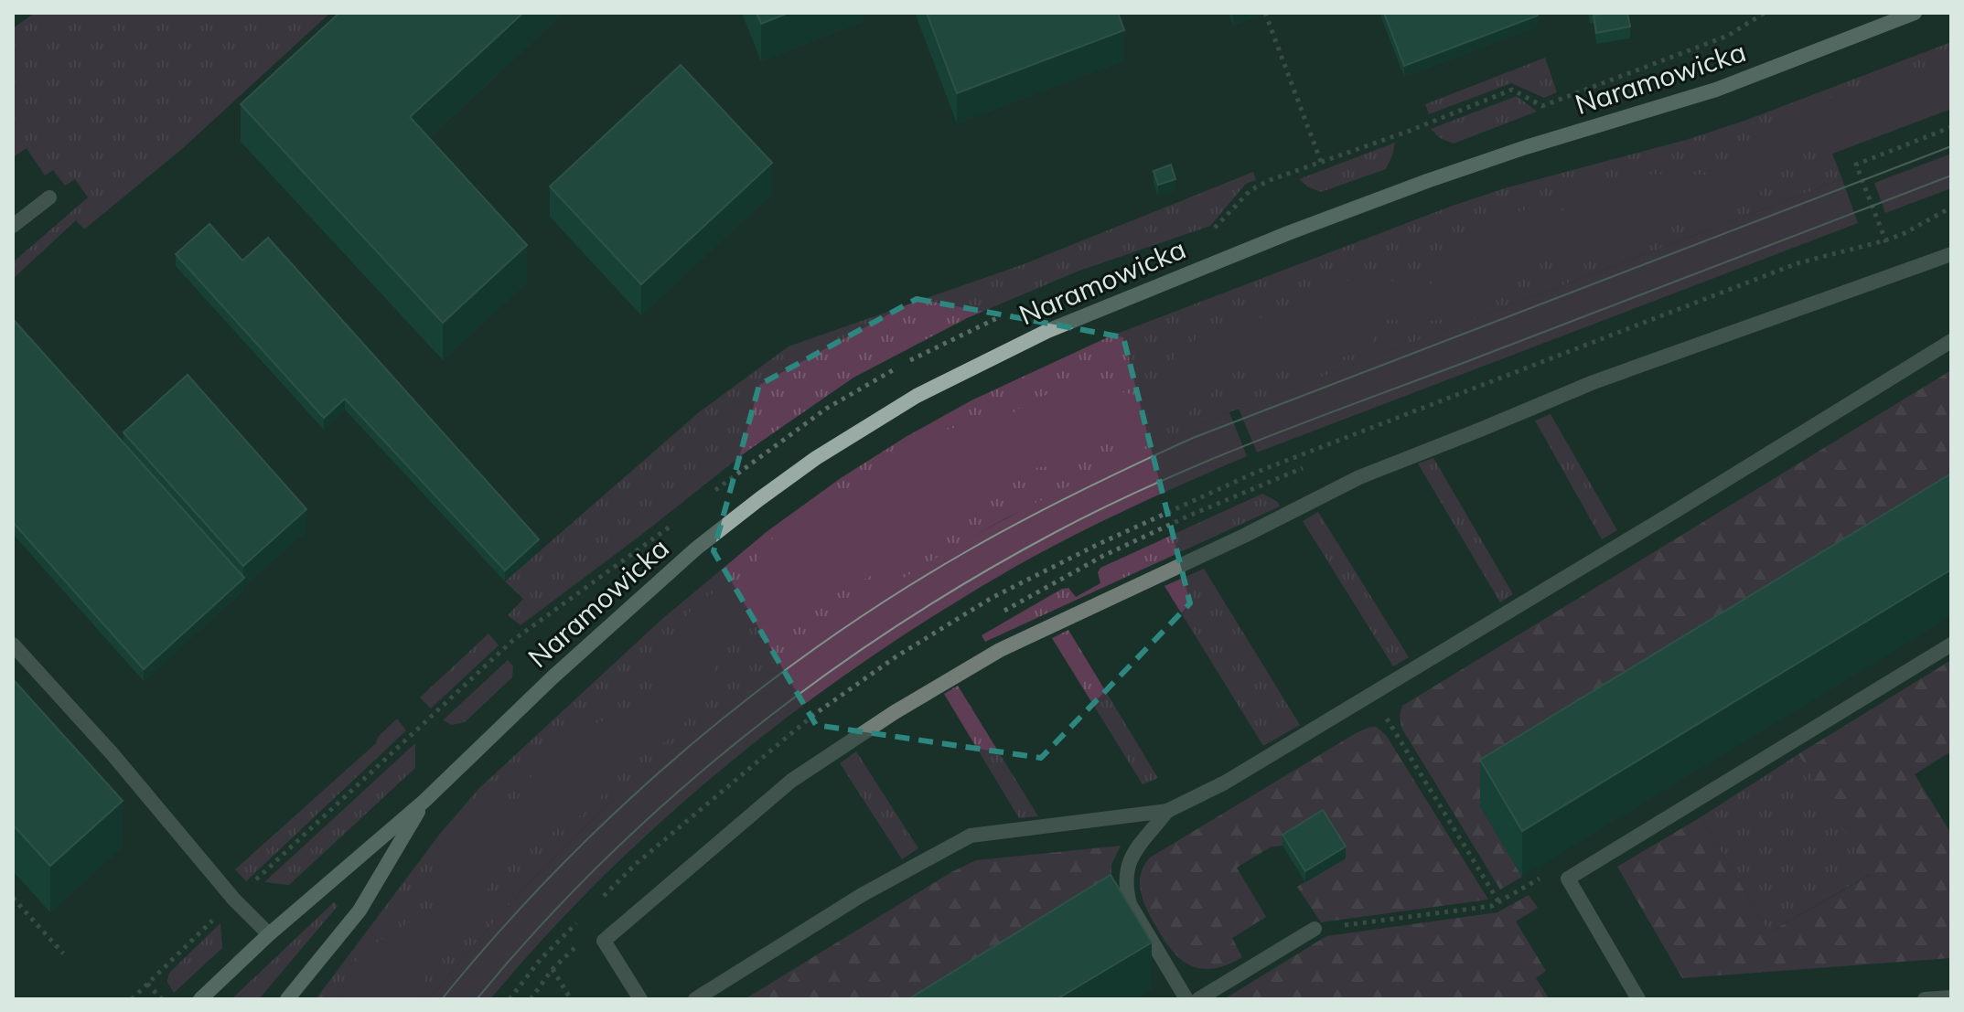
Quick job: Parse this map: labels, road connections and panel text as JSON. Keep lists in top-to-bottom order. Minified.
{"streets":{"street":["Naramowicka"]}}
